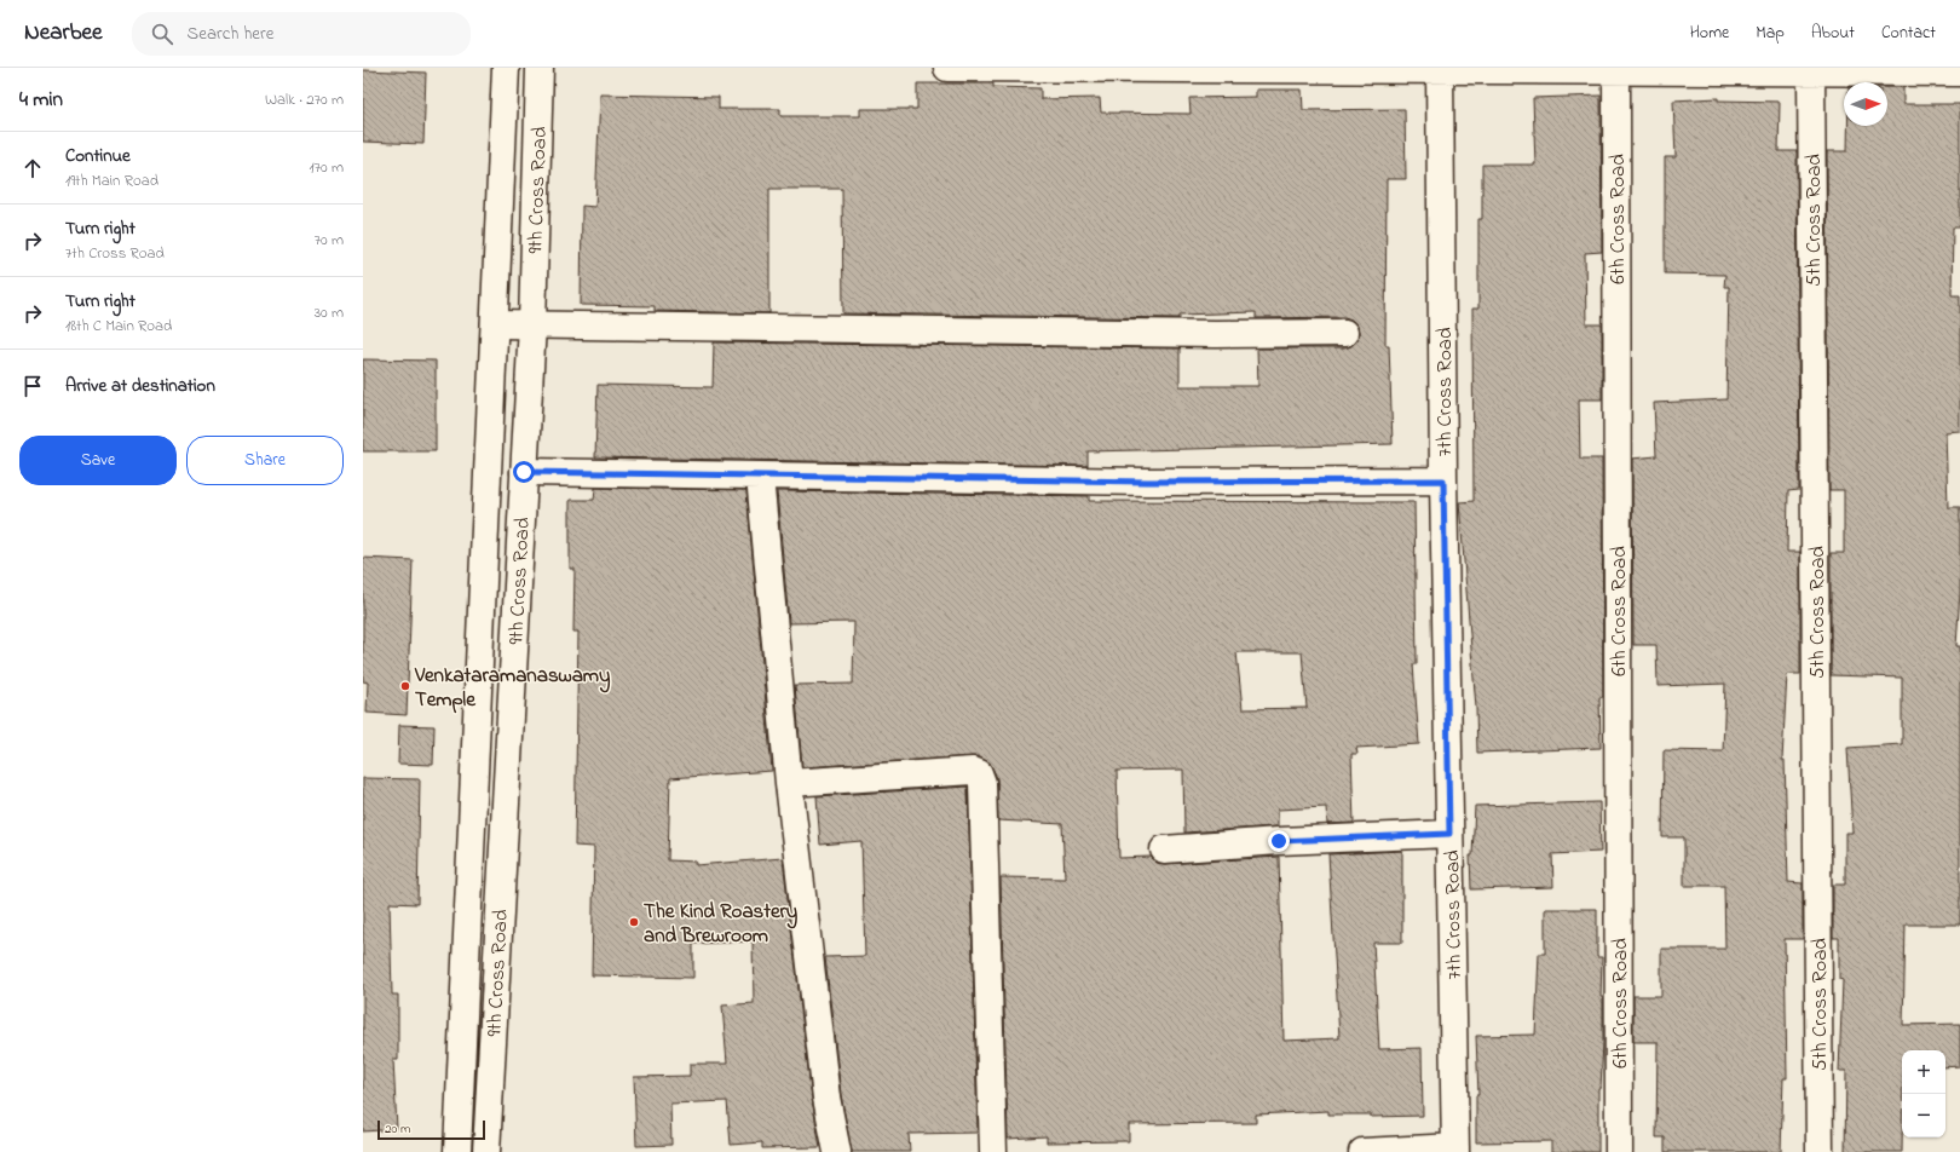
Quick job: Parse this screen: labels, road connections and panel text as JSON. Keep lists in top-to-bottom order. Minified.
{"streets":{"street":["9th Cross Road","6th Cross Road","5th Cross Road","7th Cross Road"]},"places":["Venkataramanaswamy Temple","The Kind Roastery and Brewroom"],"scale_bar":"20 m","north":"right","page":{"header":"Nearbee","search":"Search here","nav":["Home","Map","About","Contact"],"heading":["4 min","Walk · 270 m"],"list":[["Continue","19th Main Road","170 m"],["Turn right","7th Cross Road","70 m"],["Turn right","18th C Main Road","30 m"],"Arrive at destination"],"buttons":["Save","Share"],"map_buttons":["+","−"],"scale":"20 m"}}
